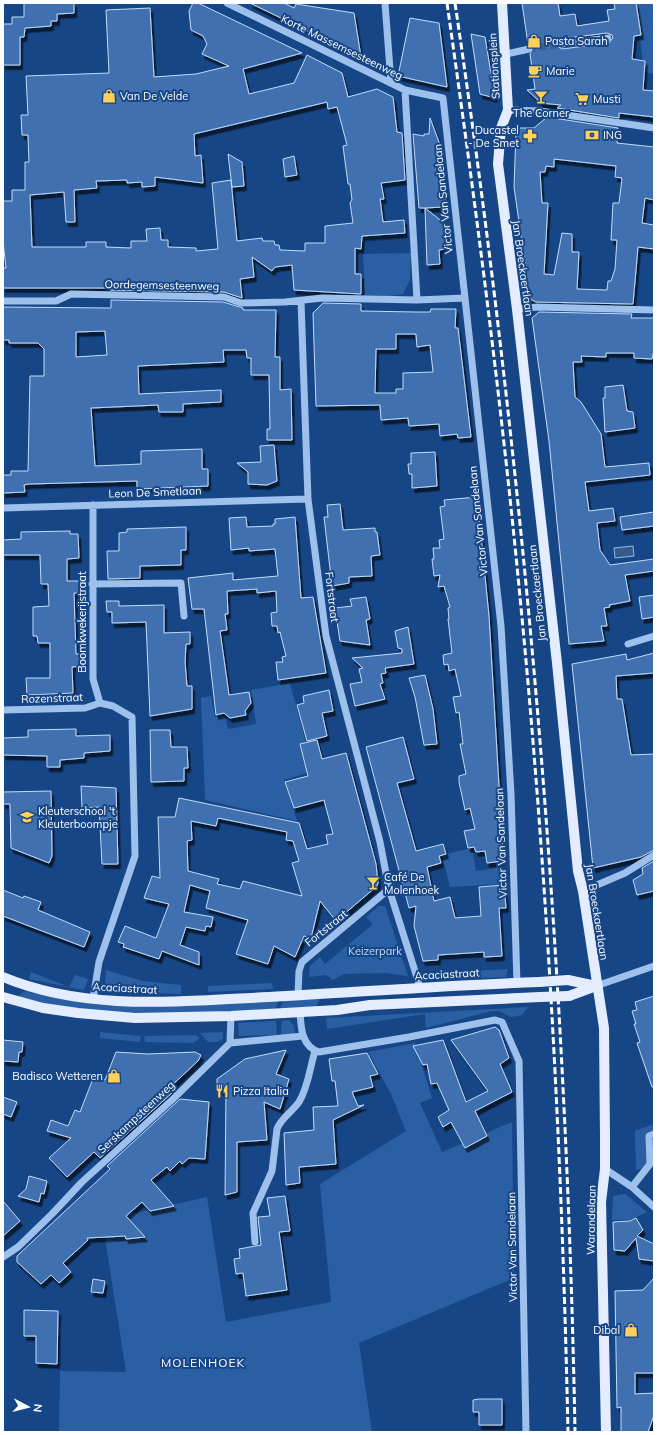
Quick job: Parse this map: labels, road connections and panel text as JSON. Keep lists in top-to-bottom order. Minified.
{"streets":{"main road":["Stationsplein","Jan Broeckaertlaan","Acaciastraat","Warandelaan"],"street":["Korte Massemsesteenweg","Victor Van Sandelaan","Oordegemsesteenweg","Leon De Smetlaan","Fortstraat","Boomkwekerijstraat","Rozenstraat","Serskampsteenweg"]},"crossings":[["Korte Massemsesteenweg","Victor Van Sandelaan"],["Stationsplein","Jan Broeckaertlaan"],["Victor Van Sandelaan","Oordegemsesteenweg"],["Victor Van Sandelaan","Acaciastraat"],["Jan Broeckaertlaan","Acaciastraat"],["Jan Broeckaertlaan","Warandelaan"],["Oordegemsesteenweg","Fortstraat"],["Leon De Smetlaan","Fortstraat"],["Leon De Smetlaan","Boomkwekerijstraat"],["Fortstraat","Acaciastraat"],["Boomkwekerijstraat","Rozenstraat"],["Acaciastraat","Warandelaan"]],"districts":["MOLENHOEK"],"parks":["Keizerpark"],"places":{"shop":["Pasta Sarah","Van De Velde","Badisco Wetteren","Dibal"],"cafe":["Marie"],"bar":["The Corner","Café De Molenhoek"],"supermarket":["Musti"],"bank":["ING"],"pharmacy":["Ducastel - De Smet"],"school or university":["Kleuterschool 't Kleuterboompje"],"restaurant":["Pizza Italia"]},"north":"right"}
